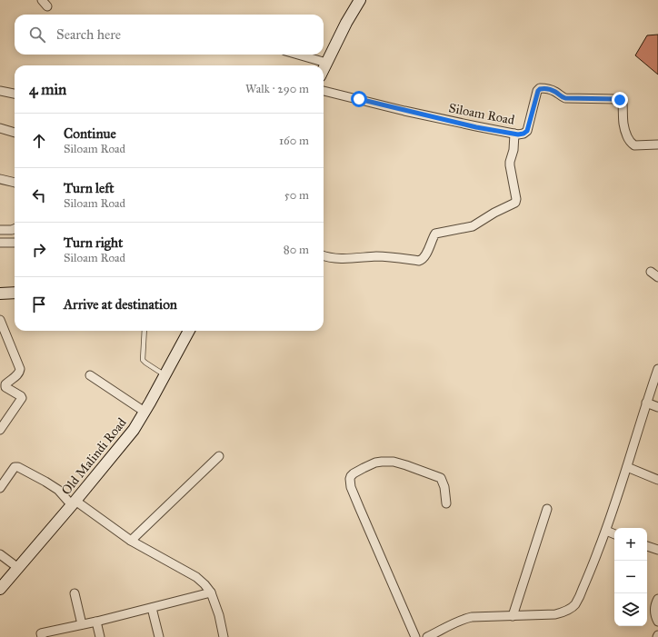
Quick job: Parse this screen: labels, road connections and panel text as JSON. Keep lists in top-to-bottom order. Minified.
{"streets":{"main road":["Old Malindi Road"],"street":["Siloam Road"]},"page":{"search":"Search here","heading":["4 min","Walk · 290 m"],"list":[["Continue","Siloam Road","160 m"],["Turn left","Siloam Road","50 m"],["Turn right","Siloam Road","80 m"],"Arrive at destination"],"map_buttons":["+","−"]}}
